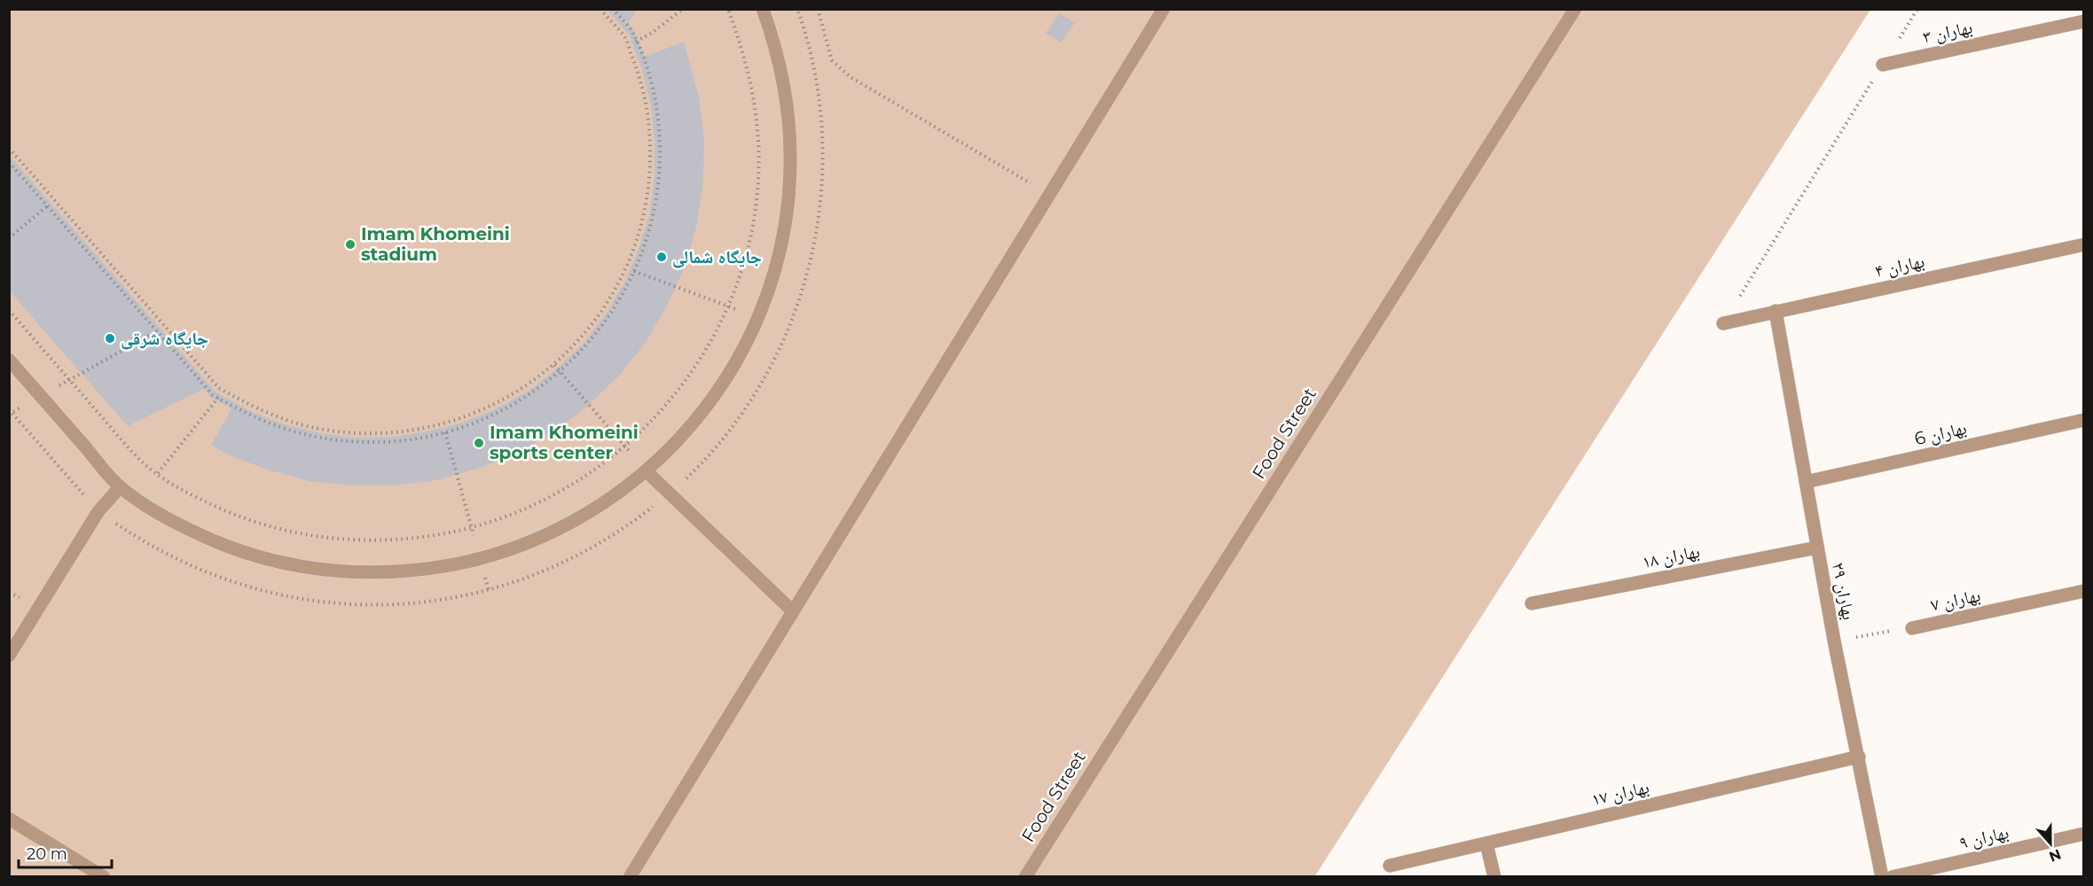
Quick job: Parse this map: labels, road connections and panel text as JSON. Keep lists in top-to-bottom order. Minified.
{"streets":{"street":["بهاران ۳","بهاران ۴","Food Street","بهاران 6","بهاران ۱۸","بهاران ۲۹","بهاران ۷","بهاران ۱۷","بهاران ۹"]},"crossings":[["بهاران ۴","بهاران ۲۹"],["بهاران 6","بهاران ۲۹"],["بهاران ۱۸","بهاران ۲۹"],["بهاران ۲۹","بهاران ۷"],["بهاران ۲۹","بهاران ۱۷"]],"places":["Imam Khomeini stadium","جایگاه شمالی","جایگاه شرقی","Imam Khomeini sports center"],"scale_bar":"20 m","north":"bottom"}
